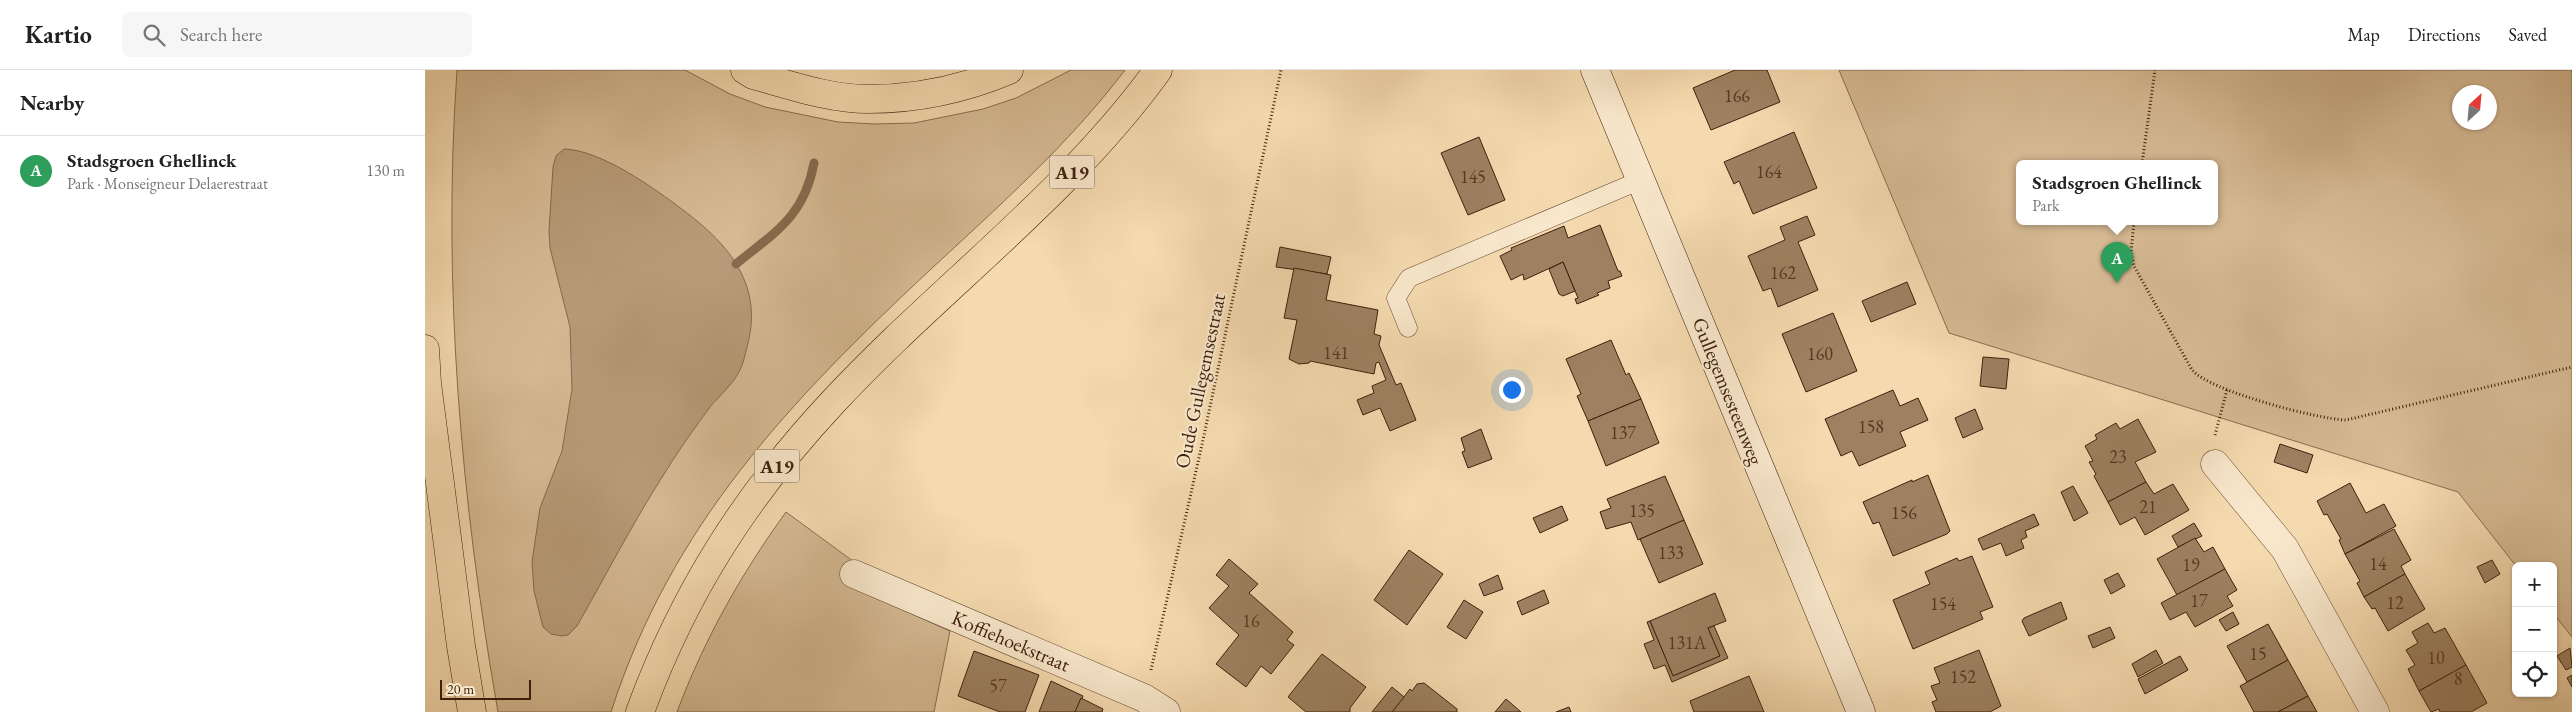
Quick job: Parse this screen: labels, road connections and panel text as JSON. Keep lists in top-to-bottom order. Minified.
{"streets":{"highway":["A19"],"street":["Gullegemsesteenweg","Koffiehoekstraat"],"path":["Oude Gullegemsestraat"]},"crossings":[["Oude Gullegemsestraat","Koffiehoekstraat"]],"house_numbers":["166","164","145","162","141","160","158","137","23","21","135","156","133","14","19","17","12","154","16","131A","15","10","152","8","57"],"scale_bar":"20 m","north":"top right","page":{"header":"Kartio","search":"Search here","nav":["Map","Directions","Saved"],"heading":"Nearby","list":[{"mark":"A","name":"Stadsgroen Ghellinck","note":"Park · Monseigneur Delaerestraat","value":"130 m"}],"popup":["Stadsgroen Ghellinck","Park"],"pins":"A","map_buttons":["+","−"],"scale":"20 m"}}
